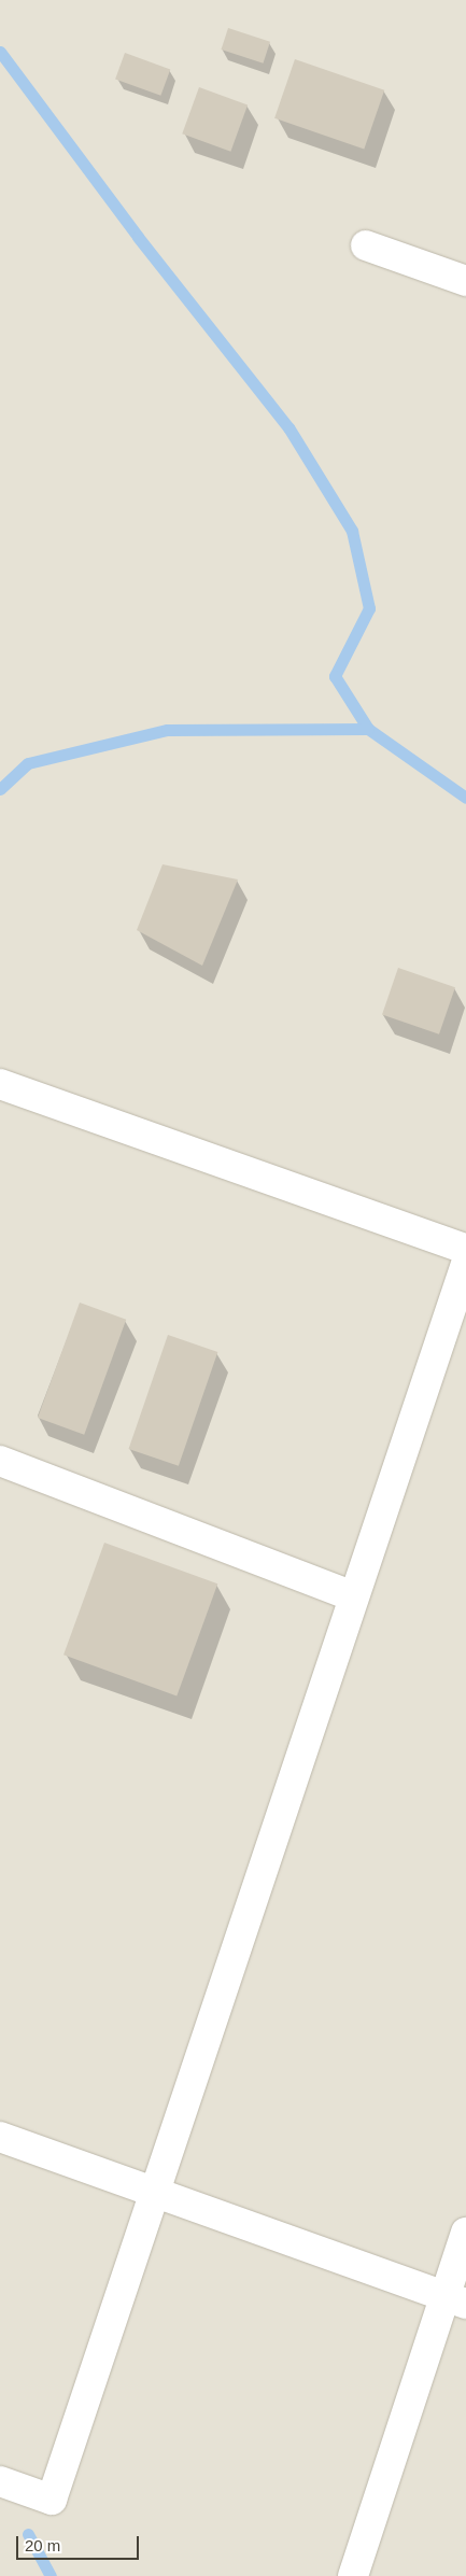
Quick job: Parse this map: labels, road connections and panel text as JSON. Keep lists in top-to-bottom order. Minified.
{"scale_bar":"20 m"}
